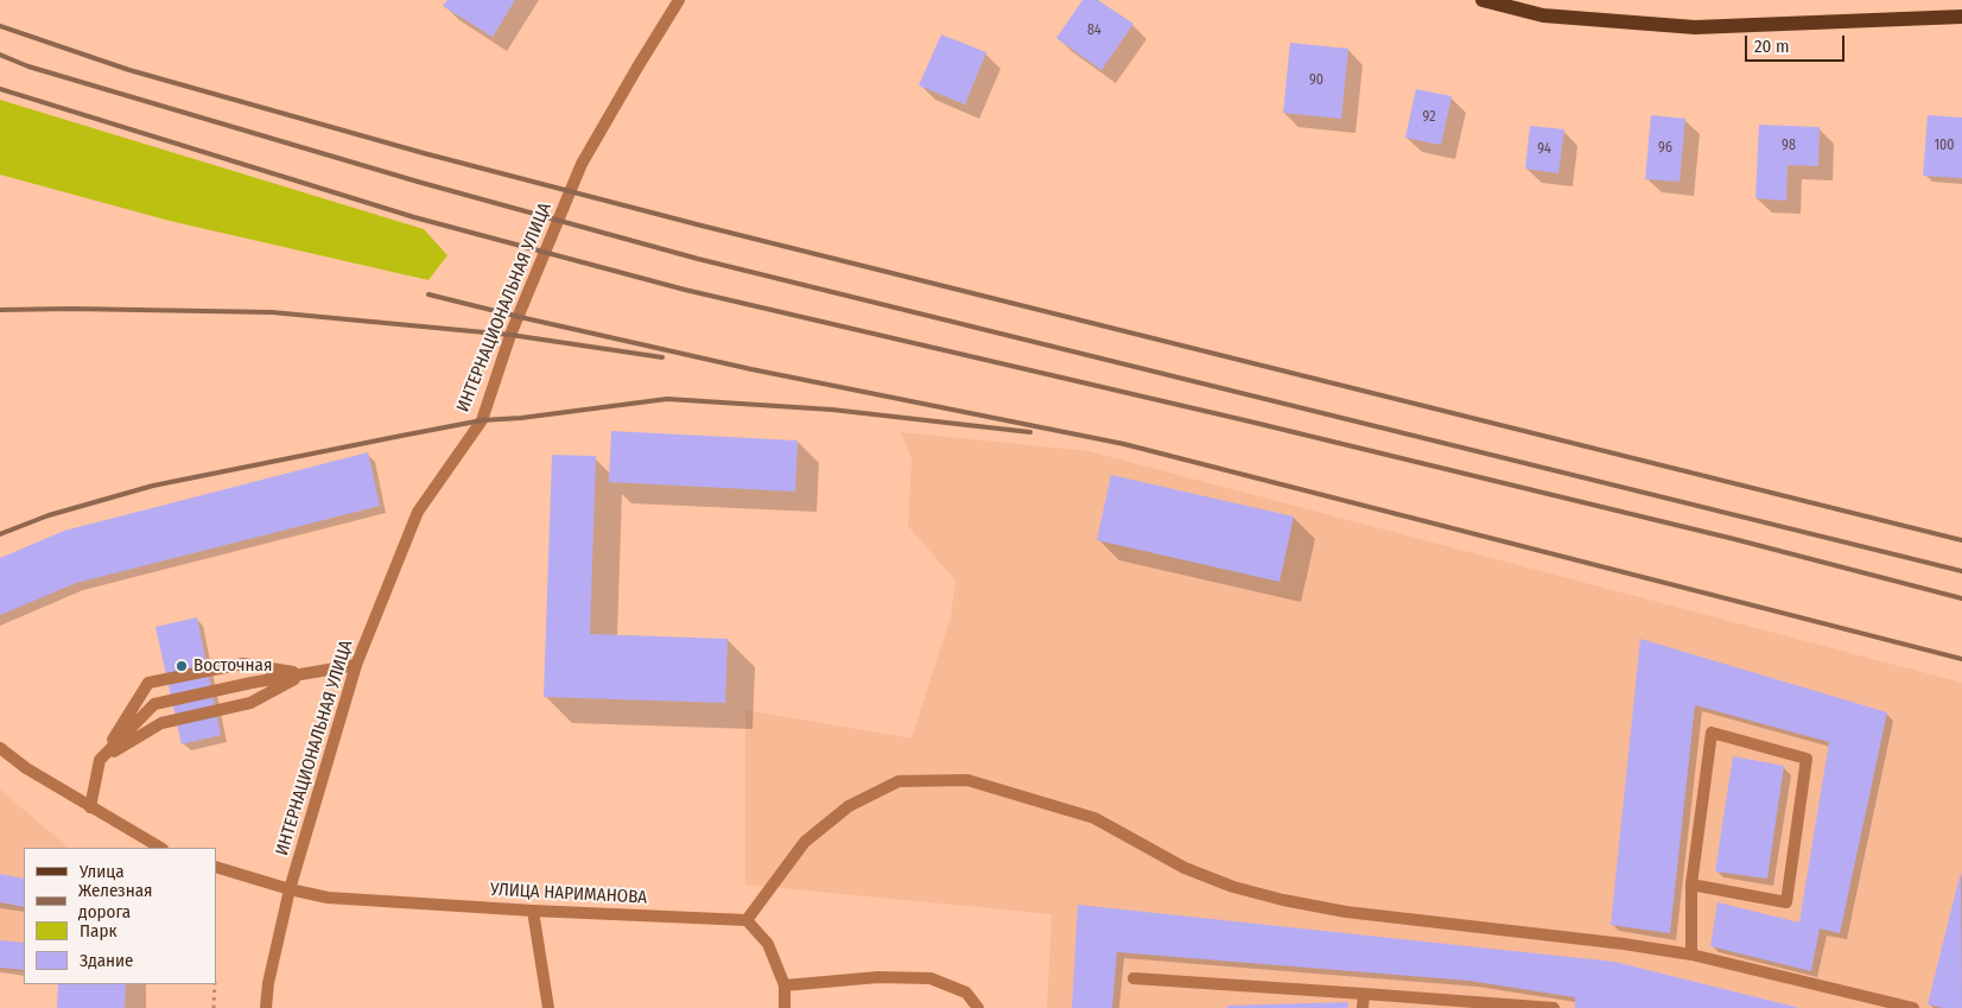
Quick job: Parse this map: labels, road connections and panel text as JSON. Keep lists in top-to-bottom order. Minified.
{"streets":{"street":["ИНТЕРНАЦИОНАЛЬНАЯ УЛИЦА","УЛИЦА НАРИМАНОВА"]},"crossings":[["ИНТЕРНАЦИОНАЛЬНАЯ УЛИЦА","УЛИЦА НАРИМАНОВА"]],"places":["Восточная"],"house_numbers":["84","90","92","98","100","96","94"],"legend":["Улица","Железная дорога","Парк","Здание"],"scale_bar":"20 m"}
